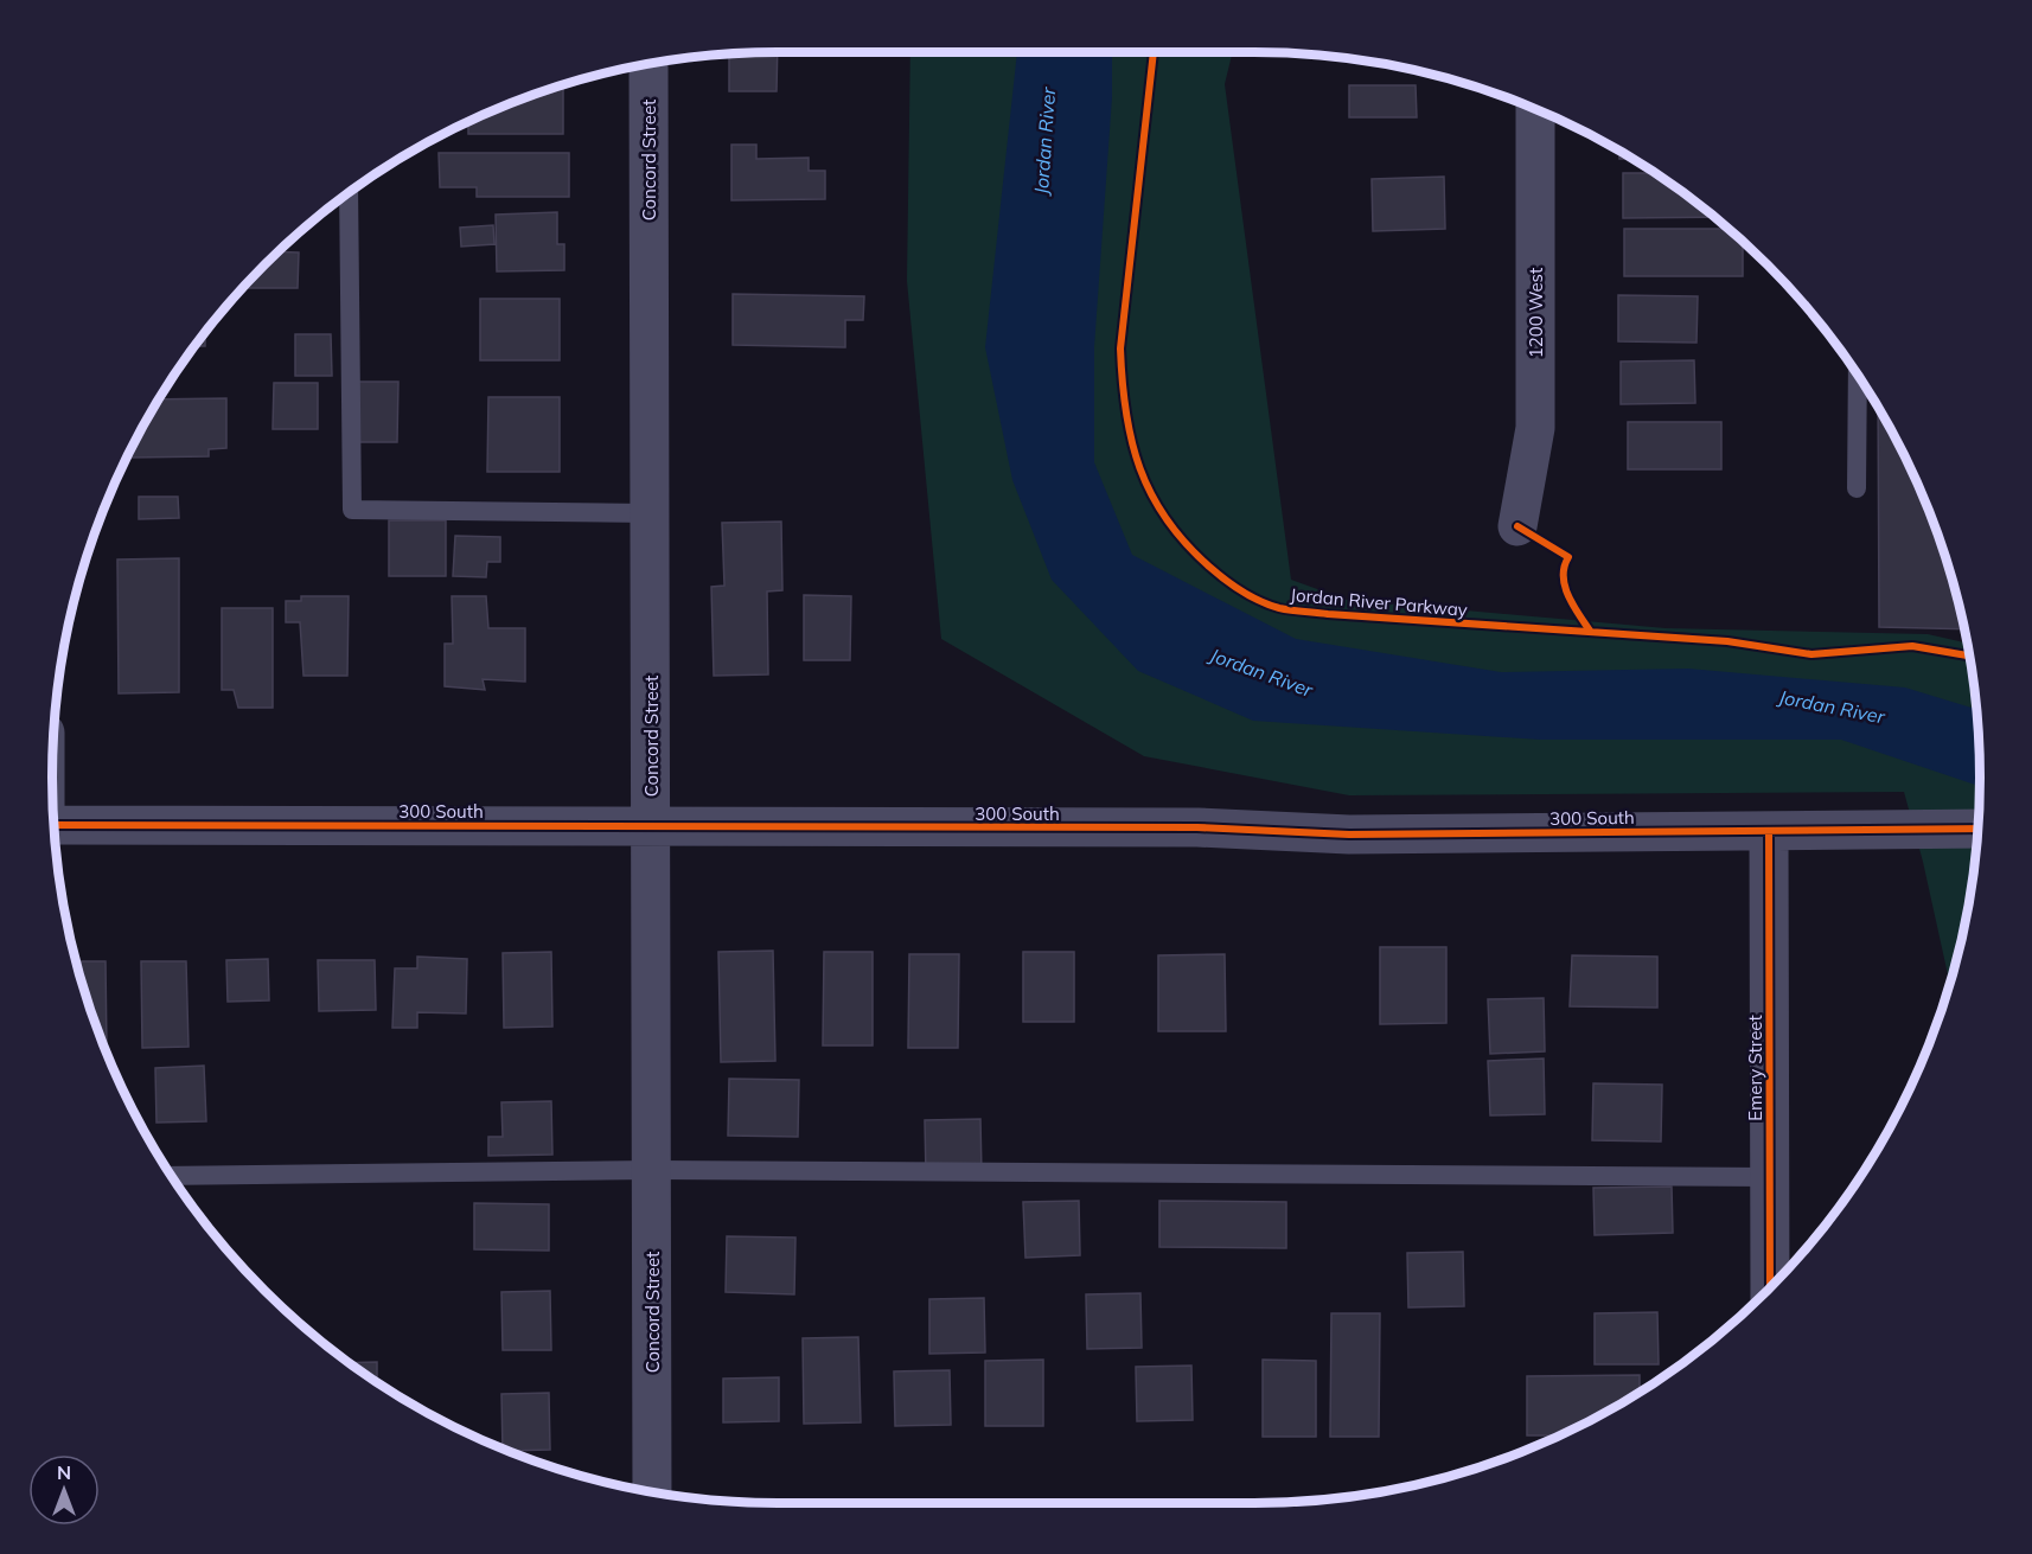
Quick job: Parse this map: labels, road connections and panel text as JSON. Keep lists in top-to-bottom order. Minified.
{"streets":{"street":["Concord Street","1200 West","300 South","Emery Street"],"cycle path":["Jordan River Parkway"]},"crossings":[["Concord Street","300 South"],["300 South","Emery Street"]],"water":["Jordan River"],"north":"top"}
